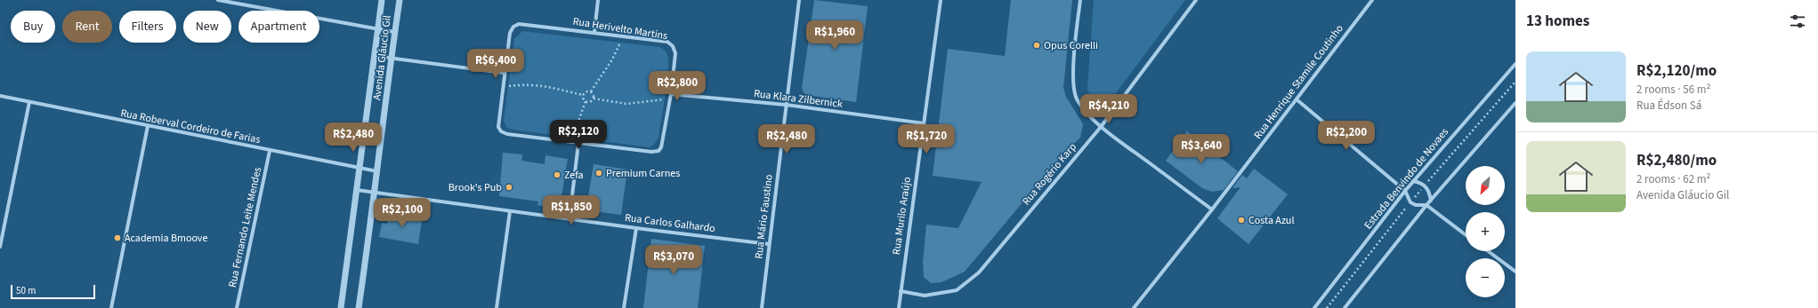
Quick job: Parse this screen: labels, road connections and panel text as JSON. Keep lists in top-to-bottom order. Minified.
{"streets":{"street":["Rua Herivelto Martins","Avenida Gláucio Gil","Rua Henrique Stamile Coutinho","Rua Klara Zilbernick","Rua Roberval Cordeiro de Farias","Rua Rogério Karp","Estrada Benvindo de Novaes","Rua Murilo Araújo","Rua Mário Faustino","Rua Carlos Galhardo","Rua Fernando Leite Mendes"]},"crossings":[["Rua Herivelto Martins","Rua Klara Zilbernick"],["Avenida Gláucio Gil","Rua Roberval Cordeiro de Farias"],["Avenida Gláucio Gil","Rua Carlos Galhardo"],["Rua Klara Zilbernick","Rua Murilo Araújo"],["Rua Klara Zilbernick","Rua Mário Faustino"],["Rua Roberval Cordeiro de Farias","Rua Fernando Leite Mendes"],["Rua Rogério Karp","Rua Murilo Araújo"],["Rua Mário Faustino","Rua Carlos Galhardo"]],"places":["Opus Corelli","Premium Carnes","Zefa","Brook's Pub","Costa Azul","Academia Bmoove"],"scale_bar":"50 m","north":"bottom left","page":{"heading":"13 homes","chip":["Buy","Rent","Filters","New","Apartment"],"price":["R$1,960","R$6,400","R$2,800","R$4,210","R$2,120","R$2,200","R$2,480","R$2,480","R$1,720","R$3,640","R$1,850","R$2,100","R$3,070"],"list":[{"name":"R$2,120/mo","note":"2 rooms · 56 m² · Rua Édson Sá"},{"name":"R$2,480/mo","note":"2 rooms · 62 m² · Avenida Gláucio Gil"}],"map_buttons":["+","−"],"scale":"50 m"}}
